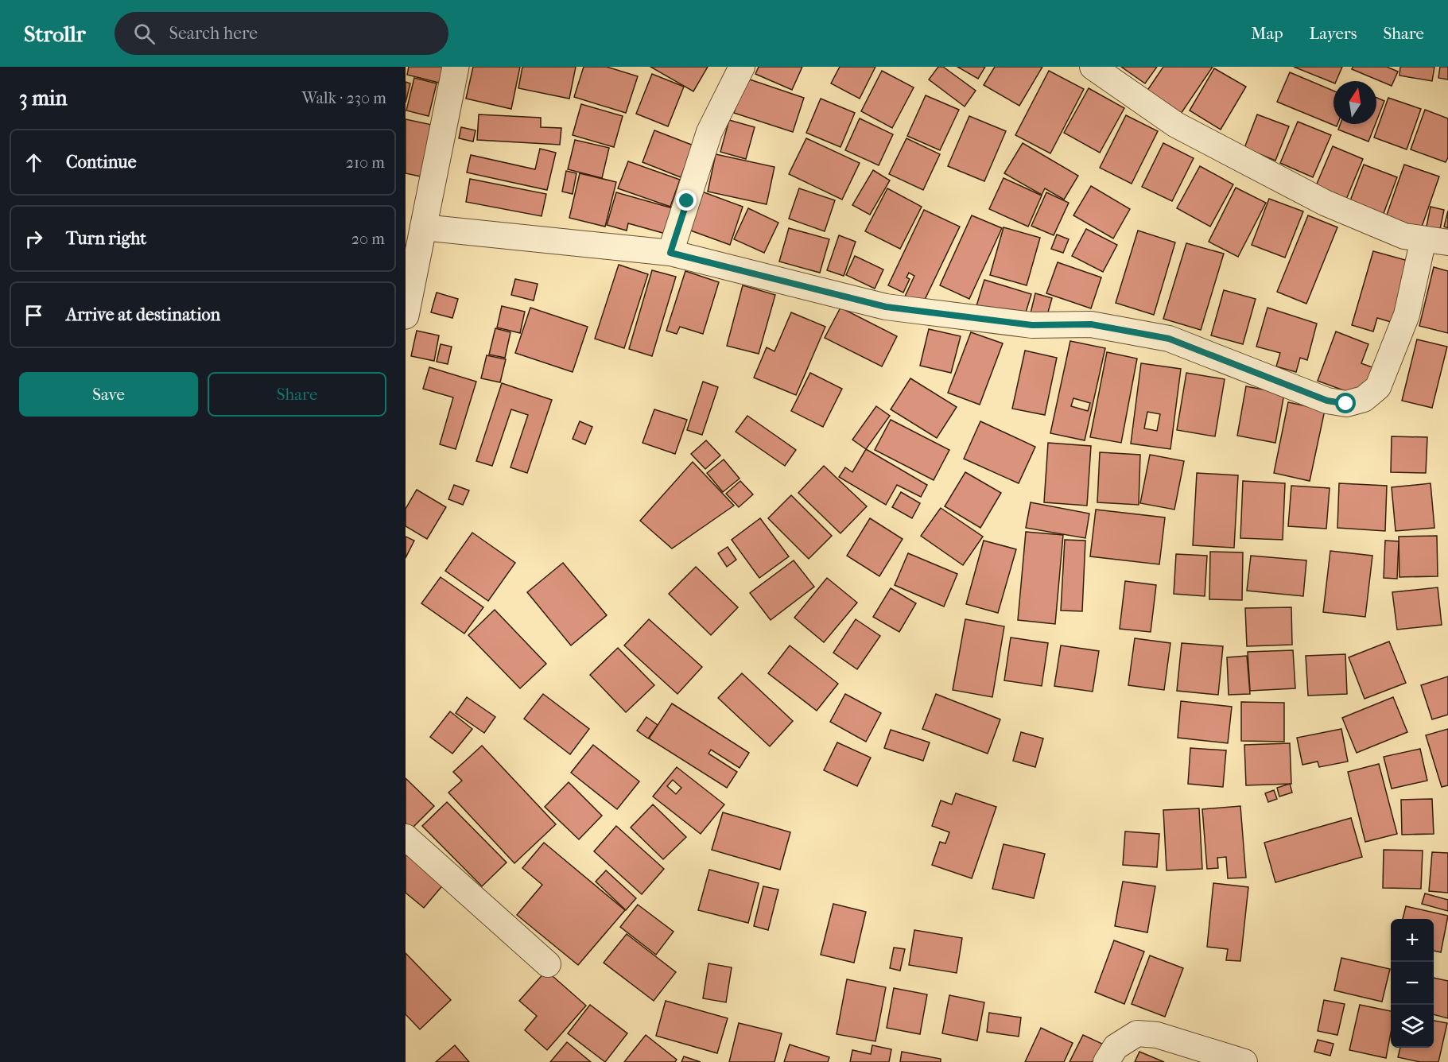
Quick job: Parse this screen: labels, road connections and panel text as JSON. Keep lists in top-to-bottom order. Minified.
{"north":"top","page":{"header":"Strollr","search":"Search here","nav":["Map","Layers","Share"],"heading":["3 min","Walk · 230 m"],"list":[["Continue","210 m"],["Turn right","20 m"],"Arrive at destination"],"buttons":["Save","Share"],"map_buttons":["+","−"]}}
